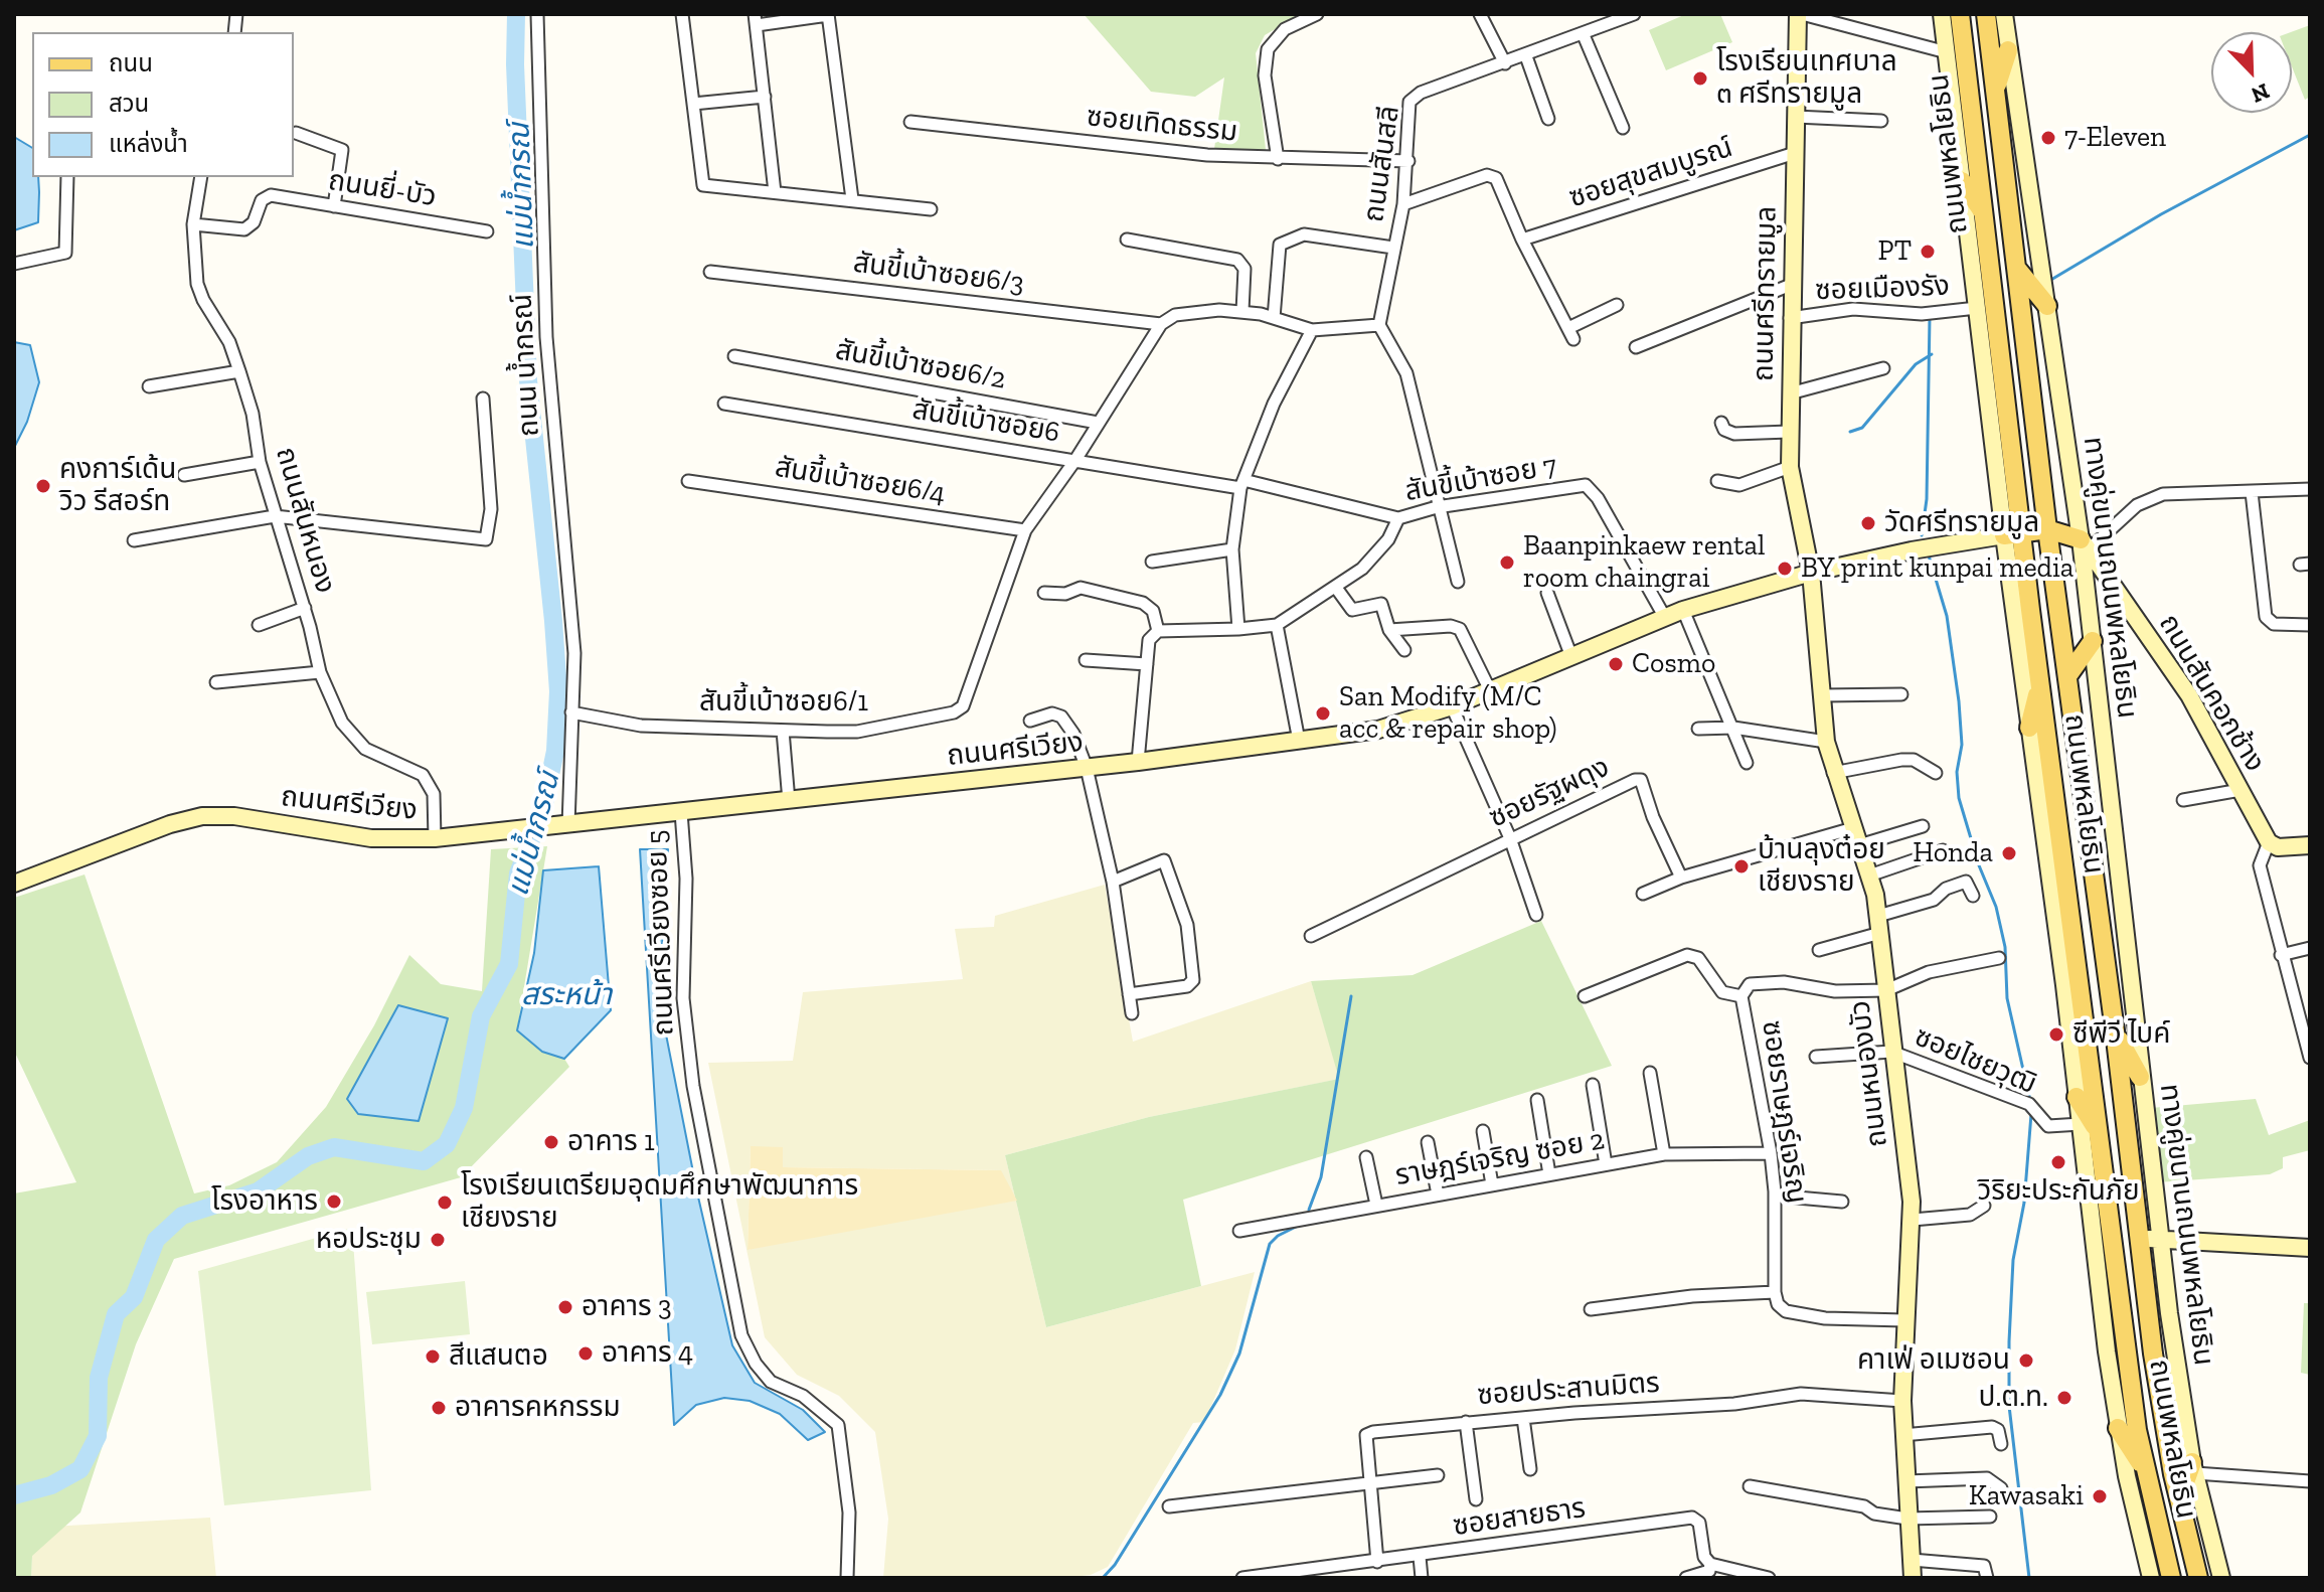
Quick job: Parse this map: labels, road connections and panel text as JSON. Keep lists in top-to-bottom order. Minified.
{"streets":{"main road":["ถนนพหลโยธิน","ถนนศรีทรายมูล","ทางคู่ขนานถนนพหลโยธิน","ถนนสันคอกช้าง","ถนนศรีเวียง","ถนนหนองบัว"],"street":["ซอยเทิดธรรม","ถนนสันสลี","ซอยสุขสมบูรณ์","ถนนยี่-บัว","สันขี้เบ้าซอย6/3","ซอยเมืองรัง","ถนน น้ำกรณ์","สันขี้เบ้าซอย6/2","สันขี้เบ้าซอย6","สันขี้เบ้าซอย 7","สันขี้เบ้าซอย6/4","ถนนสันหนอง","สันขี้เบ้าซอย6/1","ซอยรัฐผดุง","ถนนศรีเวียงซอย 5","ซอยไชยวุฒิ","ซอยราษฎร์เจริญ","ราษฎร์เจริญ ซอย 2","ซอยประสานมิตร","ซอยสายธาร"]},"crossings":[["ซอยเทิดธรรม","ถนนสันสลี"],["ถนนพหลโยธิน","ถนนศรีเวียง"],["ซอยสุขสมบูรณ์","ถนนศรีทรายมูล"],["ถนนยี่-บัว","ถนนสันหนอง"],["สันขี้เบ้าซอย6/3","สันขี้เบ้าซอย6/1"],["ซอยเมืองรัง","ถนนศรีทรายมูล"],["ถนนศรีทรายมูล","ถนนศรีเวียง"],["ถนนศรีทรายมูล","ถนนหนองบัว"],["ถนน น้ำกรณ์","สันขี้เบ้าซอย6/1"],["ถนน น้ำกรณ์","ถนนศรีเวียง"],["สันขี้เบ้าซอย6/2","สันขี้เบ้าซอย6/1"],["สันขี้เบ้าซอย6","สันขี้เบ้าซอย 7"],["สันขี้เบ้าซอย6","สันขี้เบ้าซอย6/1"],["สันขี้เบ้าซอย 7","ถนนศรีเวียง"],["สันขี้เบ้าซอย6/4","สันขี้เบ้าซอย6/1"],["ถนนสันหนอง","ถนนศรีเวียง"],["ทางคู่ขนานถนนพหลโยธิน","ถนนสันคอกช้าง"],["ถนนศรีเวียง","ถนนศรีเวียงซอย 5"],["ถนนศรีเวียง","ถนนหนองบัว"],["ซอยไชยวุฒิ","ถนนหนองบัว"],["ถนนหนองบัว","ซอยราษฎร์เจริญ"],["ถนนหนองบัว","ซอยประสานมิตร"],["ซอยราษฎร์เจริญ","ราษฎร์เจริญ ซอย 2"],["ซอยประสานมิตร","ซอยสายธาร"]],"water":["แม่น้ำกรณ์","สระหน้า"],"places":["โรงเรียนเทศบาล ๓ ศรีทรายมูล","7-Eleven","PT","คงการ์เด้น วิว รีสอร์ท","วัดศรีทรายมูล","Baanpinkaew rental room chaingrai","BY print kunpai media","Cosmo","San Modify (M/C acc & repair shop)","Honda","บ้านลุงต๋อย เชียงราย","ซีพีวี ไบค์","อาคาร 1","วิริยะประกันภัย","โรงอาหาร","โรงเรียนเตรียมอุดมศึกษาพัฒนาการ เชียงราย","หอประชุม","อาคาร 3","อาคาร 4","สีแสนตอ","คาเฟ่ อเมซอน","ป.ต.ท.","อาคารคหกรรม","Kawasaki"],"legend":["ถนน","สวน","แหล่งน้ำ"],"north":"bottom right"}
